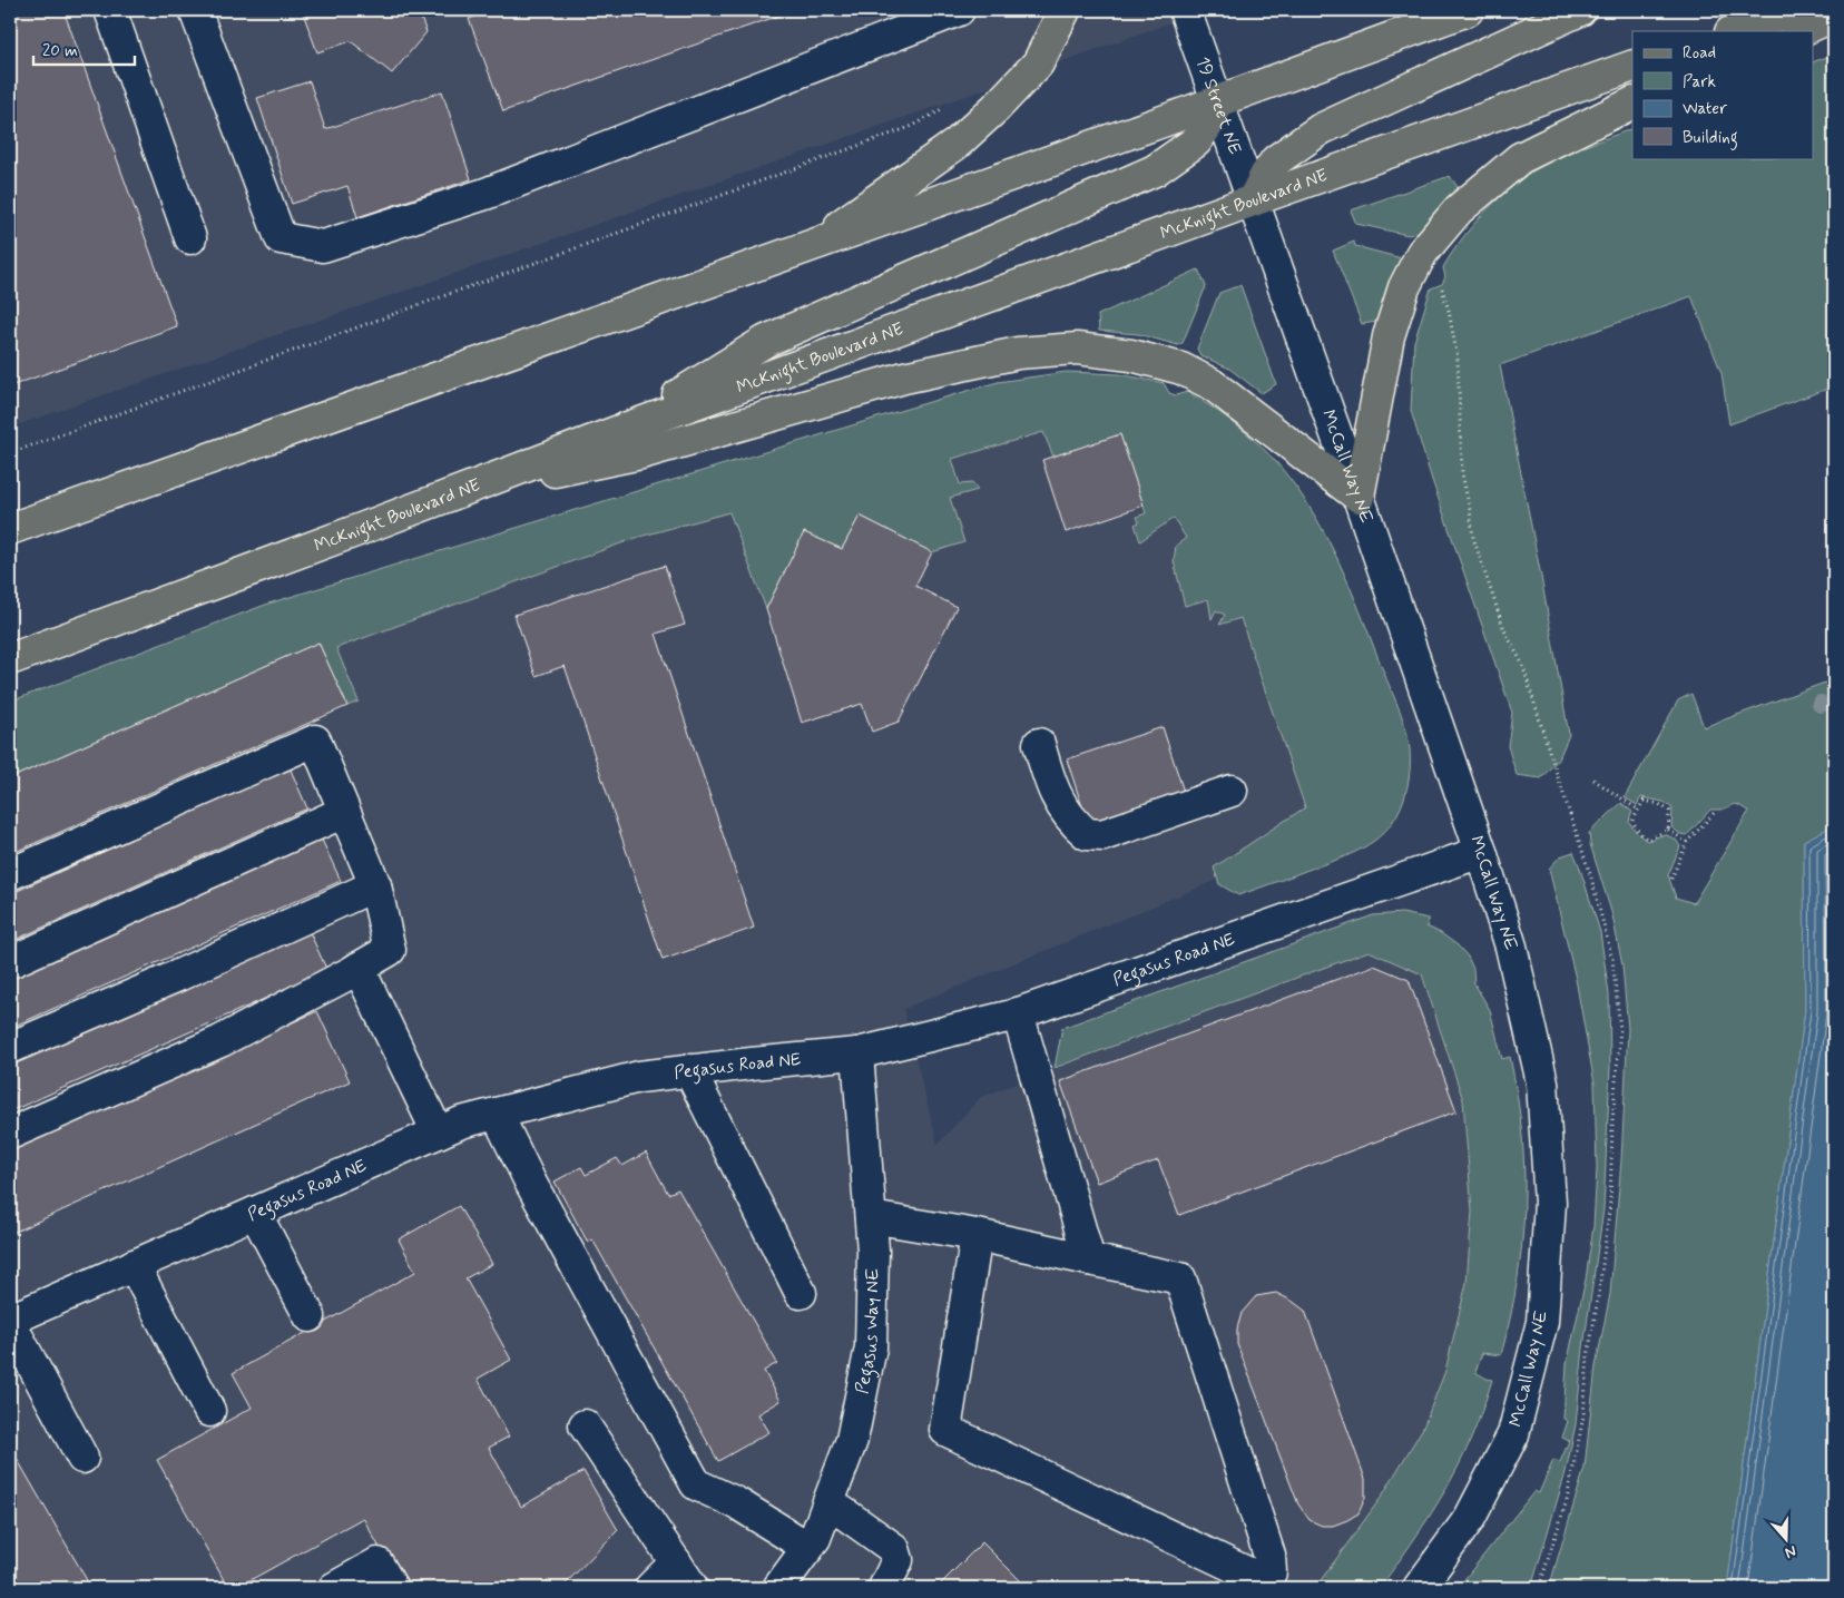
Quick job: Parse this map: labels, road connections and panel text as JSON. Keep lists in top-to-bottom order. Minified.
{"streets":{"main road":["McKnight Boulevard NE"],"street":["19 Street NE","McCall Way NE","Pegasus Road NE","Pegasus Way NE"]},"crossings":[["19 Street NE","McKnight Boulevard NE"],["19 Street NE","McCall Way NE"],["McKnight Boulevard NE","McCall Way NE"],["McCall Way NE","Pegasus Road NE"],["Pegasus Road NE","Pegasus Way NE"]],"legend":["Road","Park","Water","Building"],"scale_bar":"20 m","north":"bottom"}
